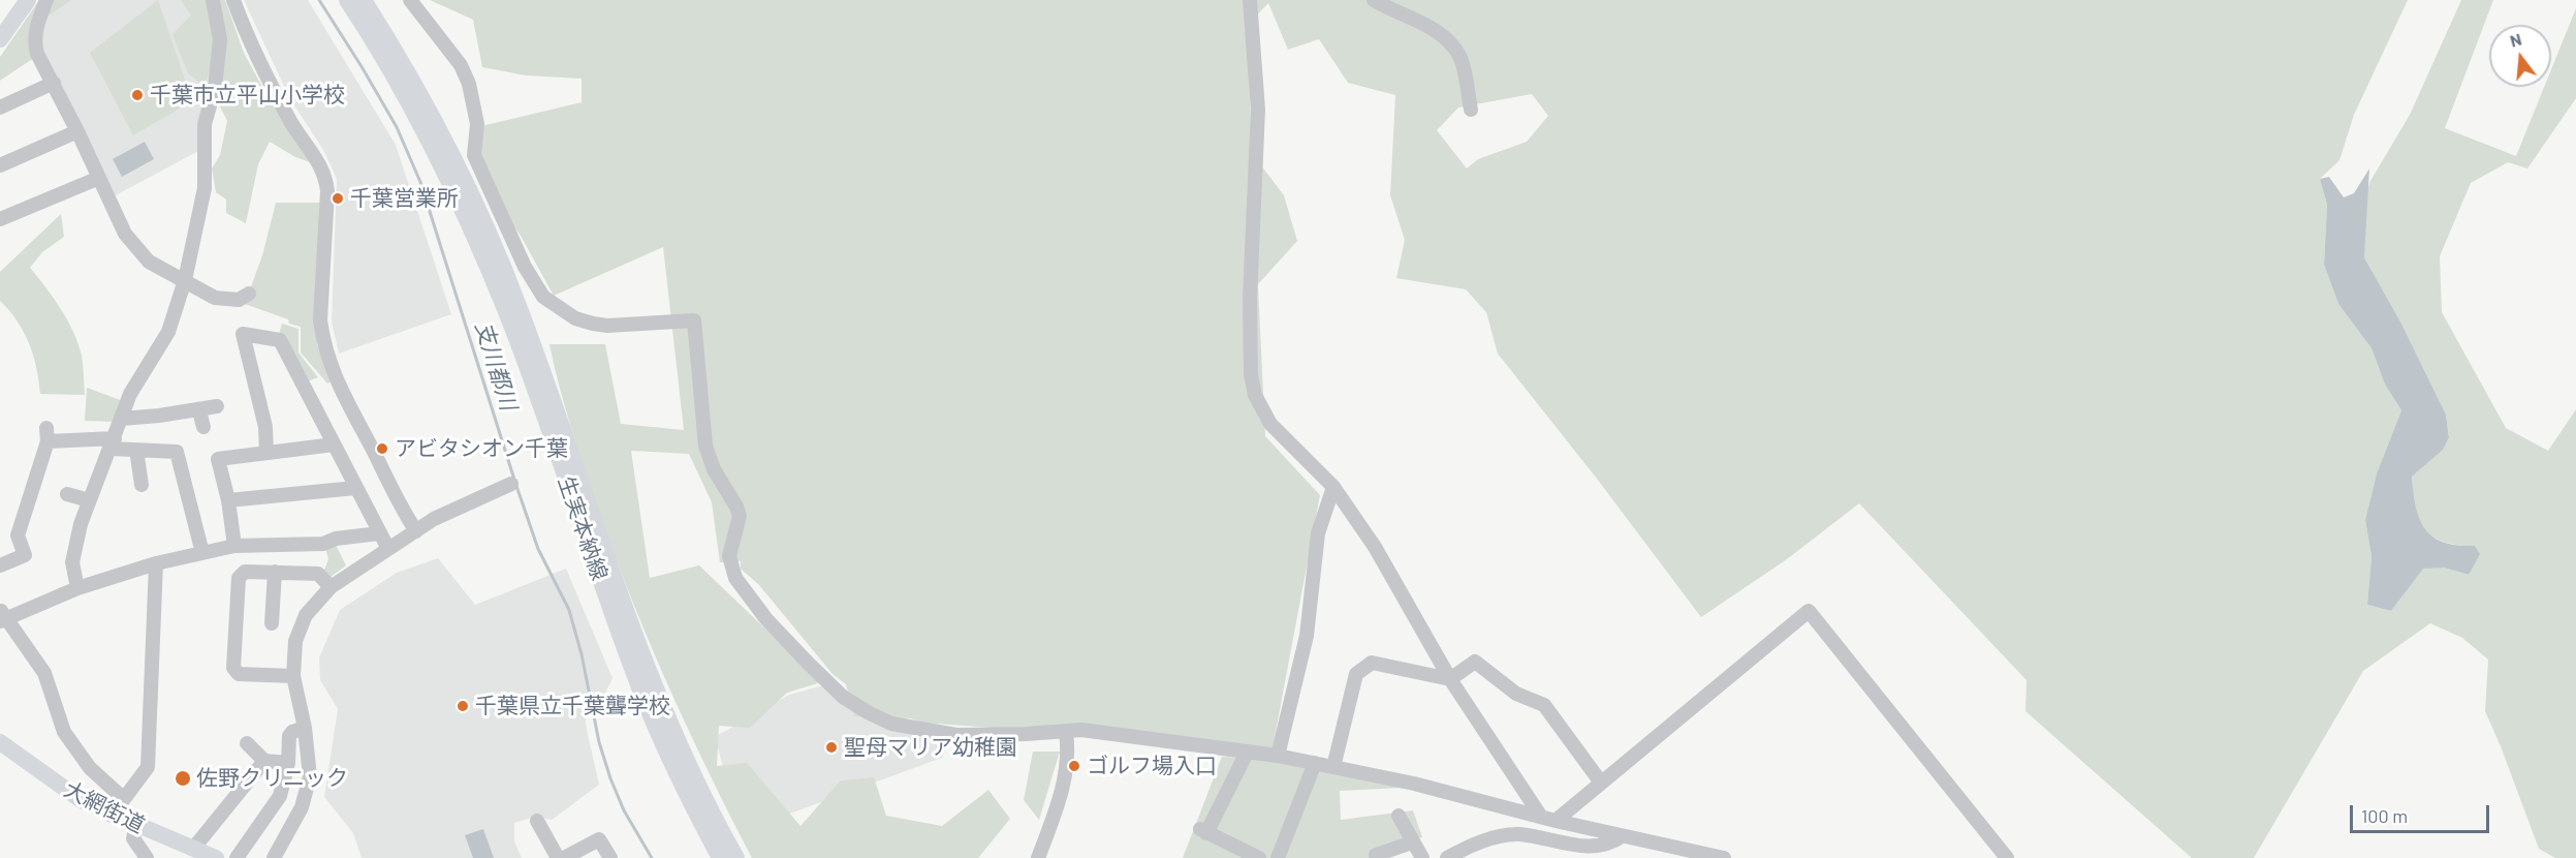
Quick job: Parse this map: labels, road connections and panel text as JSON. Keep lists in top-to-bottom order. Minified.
{"streets":{"main road":["生実本納線","大網街道"]},"water":["支川都川"],"places":["千葉市立平山小学校","千葉営業所","アビタシオン千葉","千葉県立千葉聾学校","聖母マリア幼稚園","ゴルフ場入口","佐野クリニック"],"scale_bar":"100 m","north":"top"}
